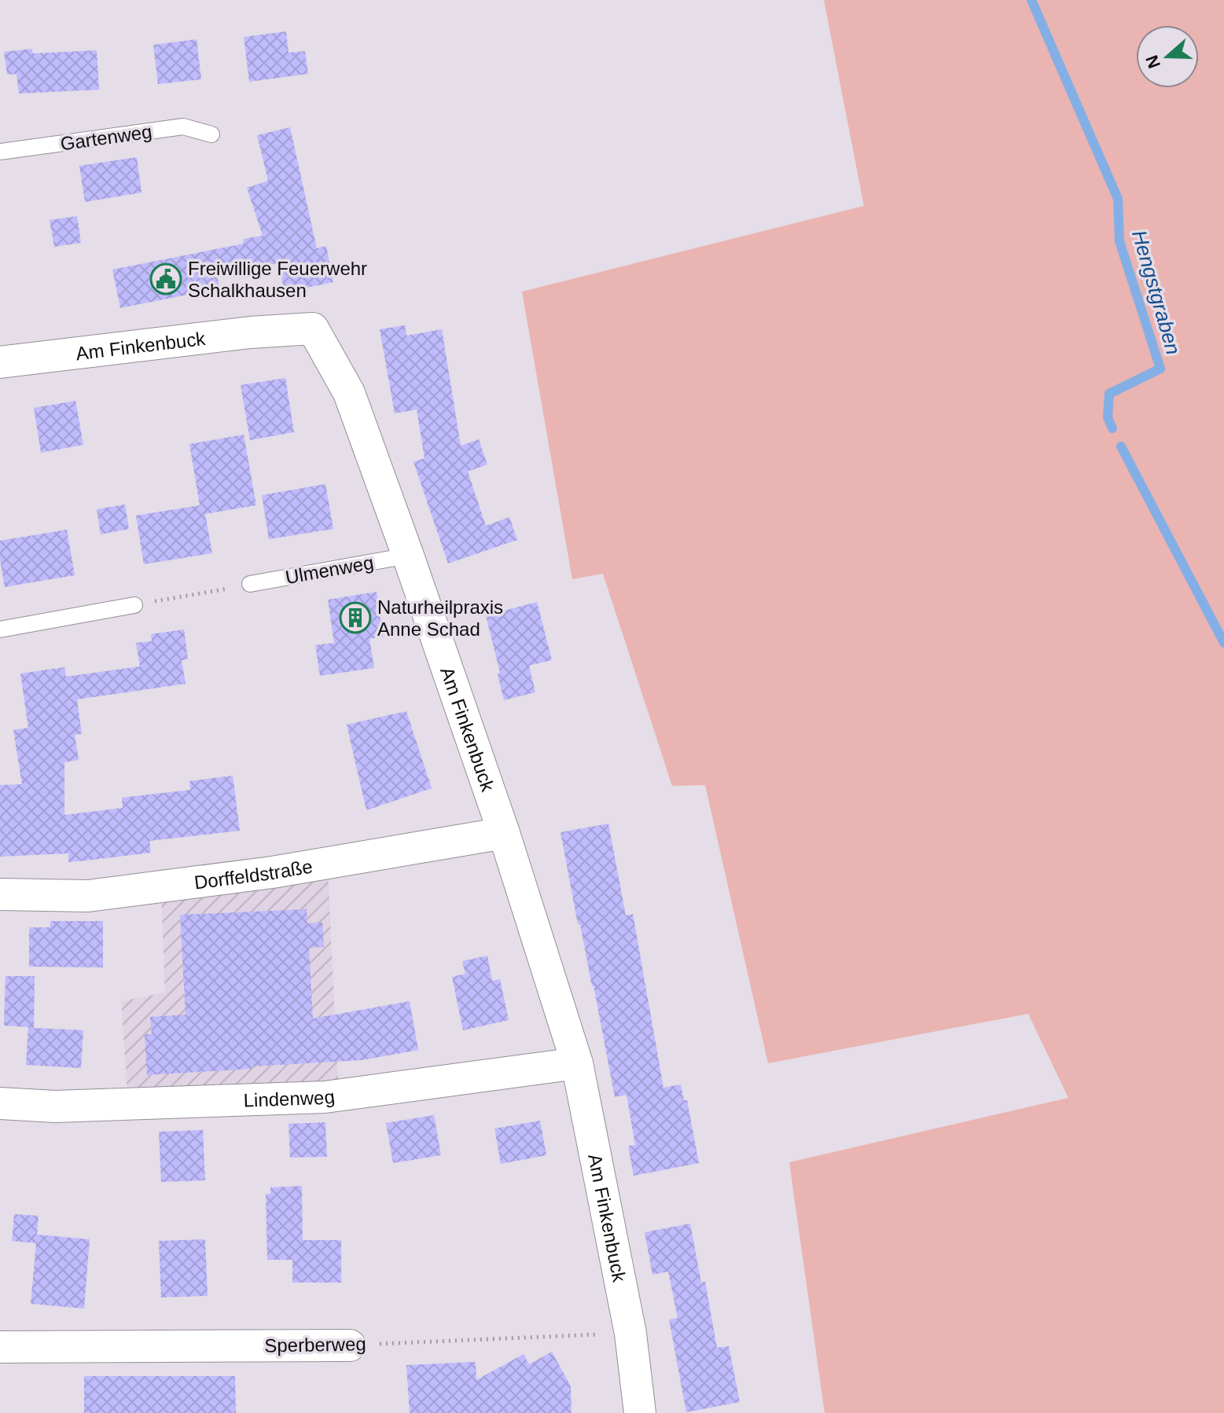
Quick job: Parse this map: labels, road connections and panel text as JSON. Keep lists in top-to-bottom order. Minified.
{"streets":{"street":["Am Finkenbuck","Dorffeldstraße","Lindenweg","Sperberweg"],"lane":["Gartenweg","Ulmenweg"]},"crossings":[["Am Finkenbuck","Ulmenweg"],["Am Finkenbuck","Dorffeldstraße"],["Am Finkenbuck","Lindenweg"],["Am Finkenbuck","Sperberweg"]],"water":["Hengstgraben"],"places":{"public building":["Freiwillige Feuerwehr Schalkhausen"],"building":["Naturheilpraxis Anne Schad"]},"north":"left"}
